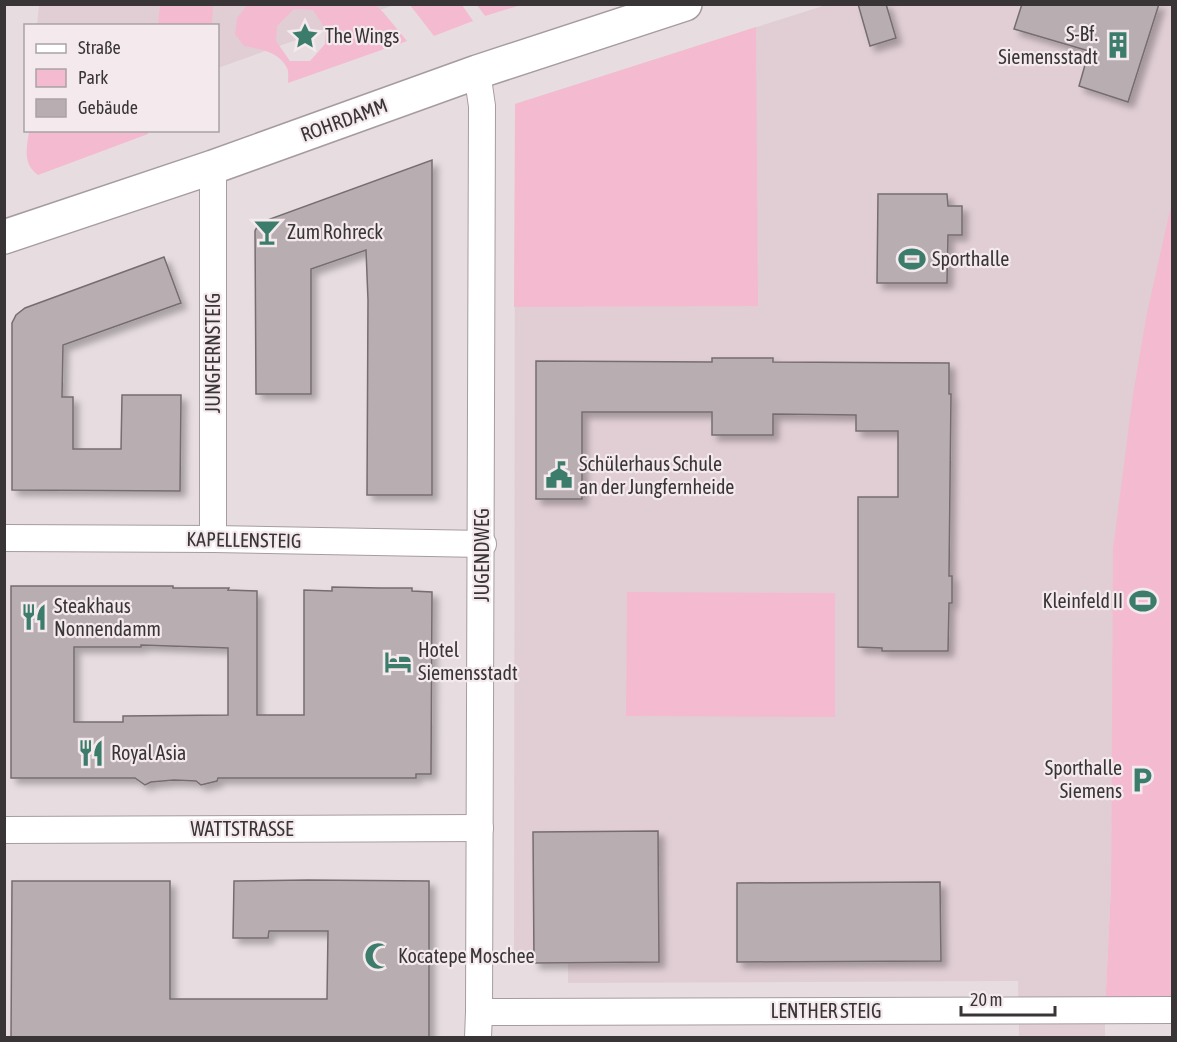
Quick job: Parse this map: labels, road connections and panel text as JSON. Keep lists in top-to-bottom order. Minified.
{"streets":{"main road":["ROHRDAMM"],"street":["JUNGFERNSTEIG","KAPELLENSTEIG","JUGENDWEG","WATTSTRASSE","LENTHER STEIG"]},"crossings":[["ROHRDAMM","JUNGFERNSTEIG"],["ROHRDAMM","JUGENDWEG"],["JUNGFERNSTEIG","KAPELLENSTEIG"],["KAPELLENSTEIG","JUGENDWEG"],["JUGENDWEG","WATTSTRASSE"],["JUGENDWEG","LENTHER STEIG"]],"places":{"place":["The Wings"],"building":["S-Bf. Siemensstadt"],"bar":["Zum Rohreck"],"sports":["Sporthalle","Kleinfeld II"],"public building":["Schülerhaus Schule an der Jungfernheide"],"restaurant":["Steakhaus Nonnendamm","Royal Asia"],"hotel":["Hotel Siemensstadt"],"parking":["Sporthalle Siemens"],"mosque":["Kocatepe Moschee"]},"legend":["Straße","Park","Gebäude"],"scale_bar":"20 m"}
